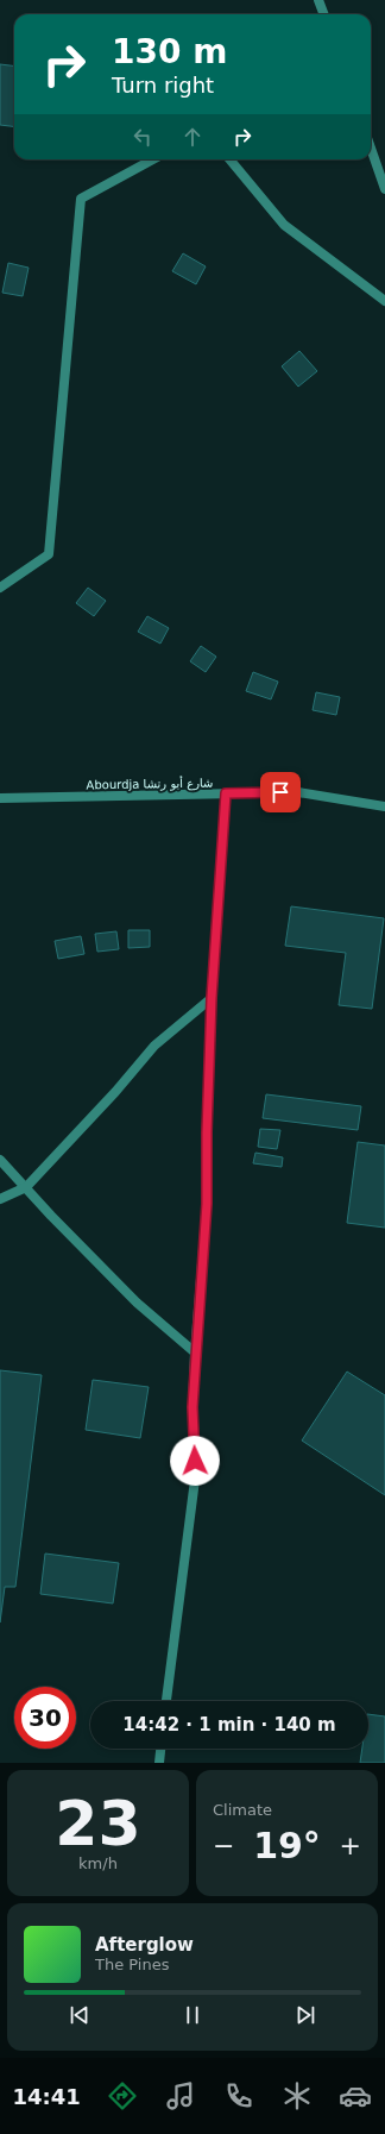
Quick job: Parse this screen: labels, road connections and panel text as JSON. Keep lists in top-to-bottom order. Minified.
{"streets":{"street":["Abourdja شارع أبو رتشا"]},"page":{"turn":["130 m","Turn right"],"limit":"30","trip":"14:42 · 1 min · 140 m","tile":[["23","km/h"],"Climate"],"heat":["−","19°","+"],"song":["Afterglow","The Pines"],"tabs":"14:41"}}
